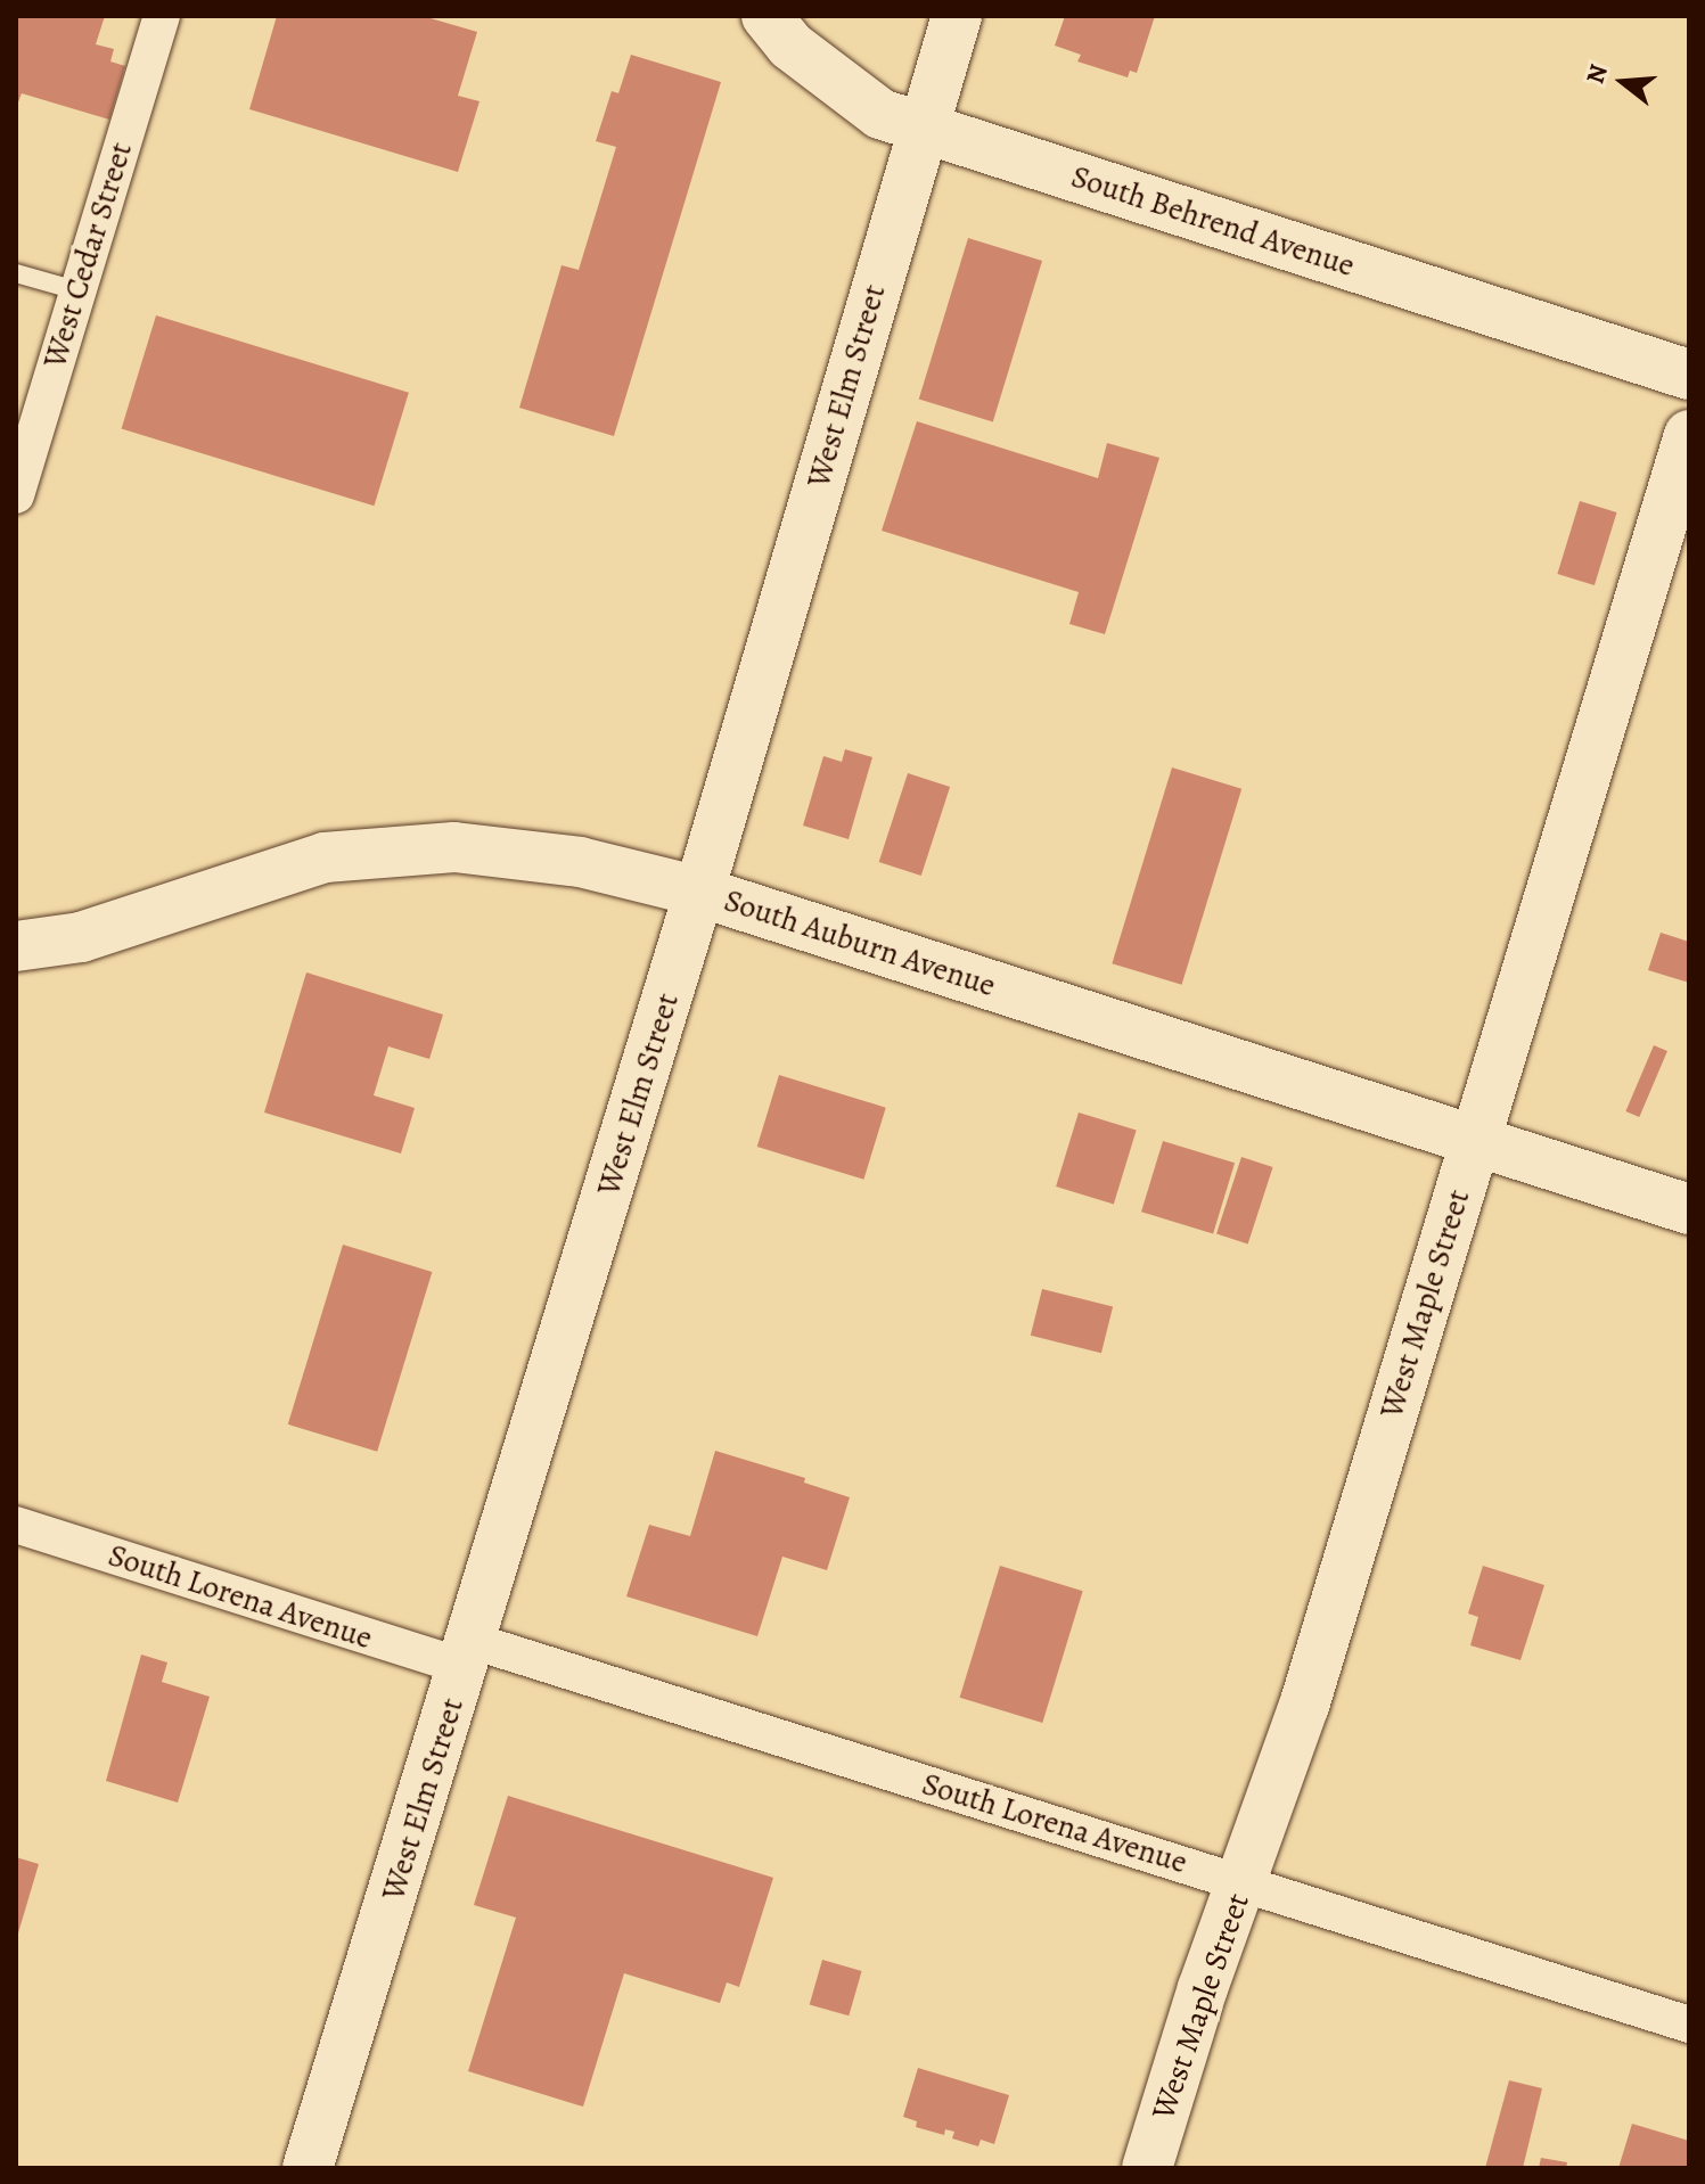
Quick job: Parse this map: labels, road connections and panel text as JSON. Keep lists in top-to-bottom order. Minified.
{"streets":{"street":["South Behrend Avenue","West Cedar Street","West Elm Street","South Auburn Avenue","West Maple Street","South Lorena Avenue"]},"crossings":[["South Behrend Avenue","West Elm Street"],["West Elm Street","South Auburn Avenue"],["West Elm Street","South Lorena Avenue"],["South Auburn Avenue","West Maple Street"],["West Maple Street","South Lorena Avenue"]],"north":"left"}
